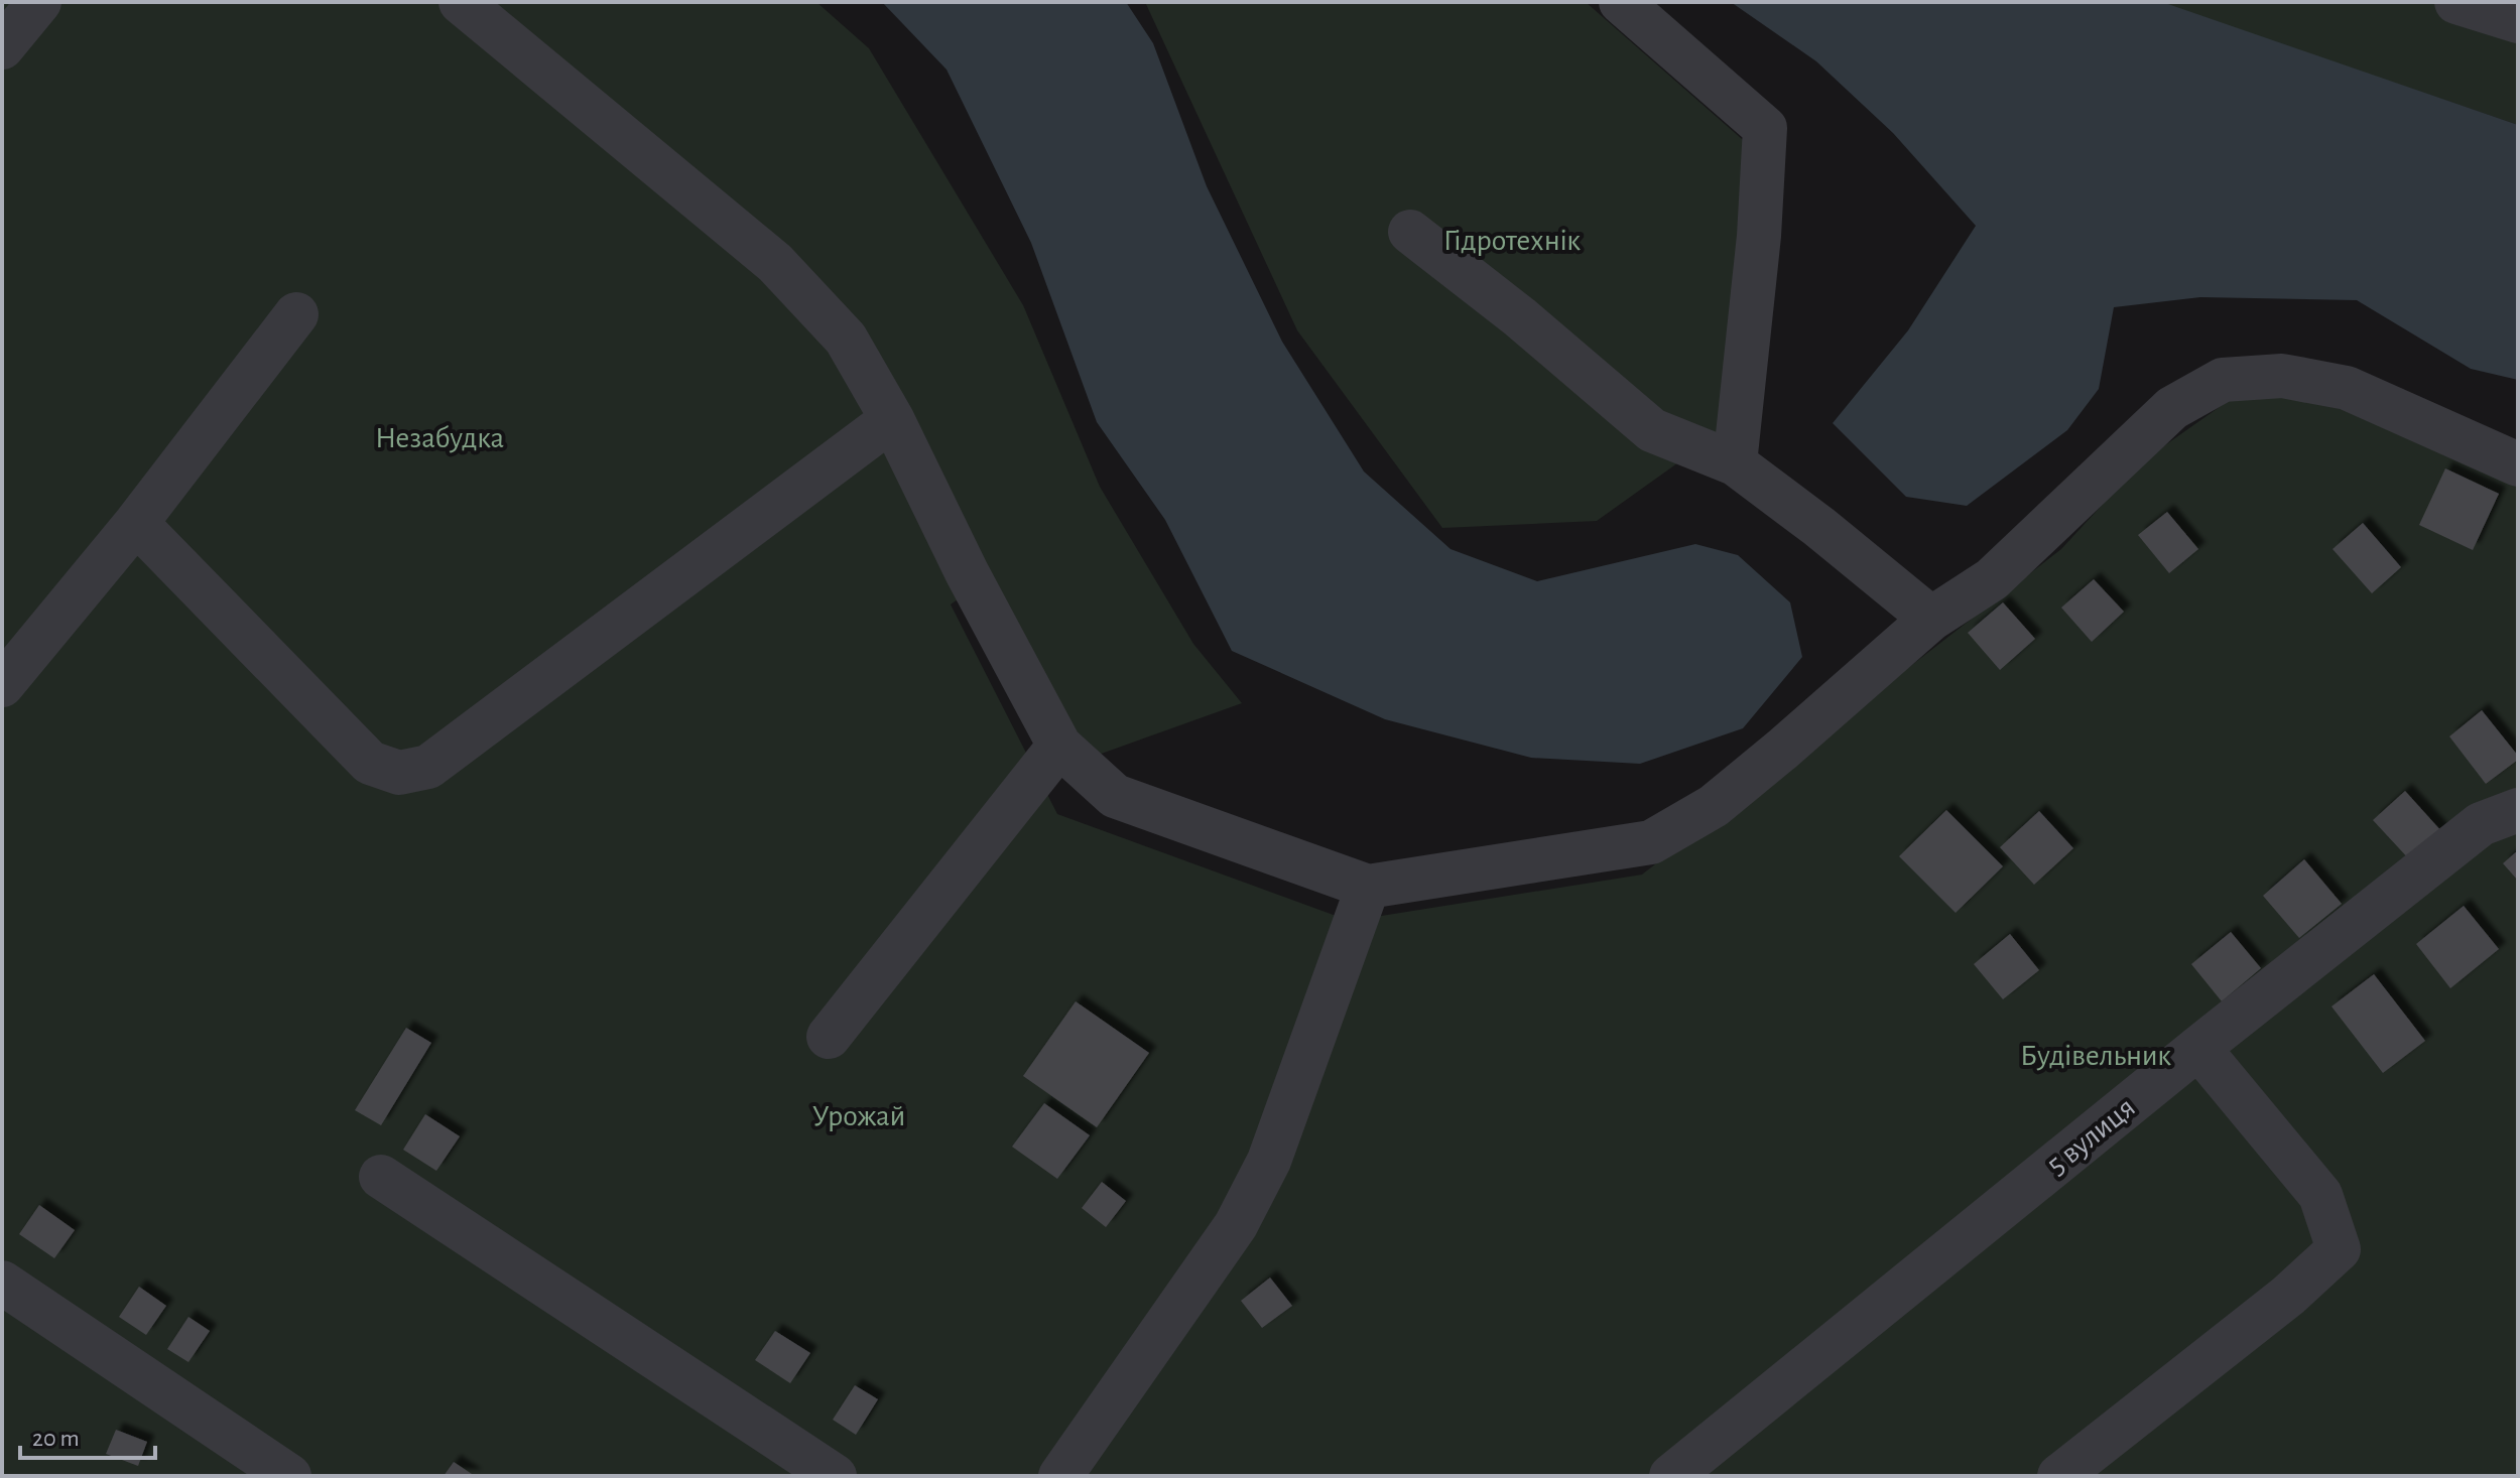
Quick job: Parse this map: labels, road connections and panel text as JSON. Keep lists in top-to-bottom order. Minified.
{"streets":{"street":["5 вулиця"]},"parks":["Гідротехнік","Незабудка","Будівельник","Урожай"],"scale_bar":"20 m"}
